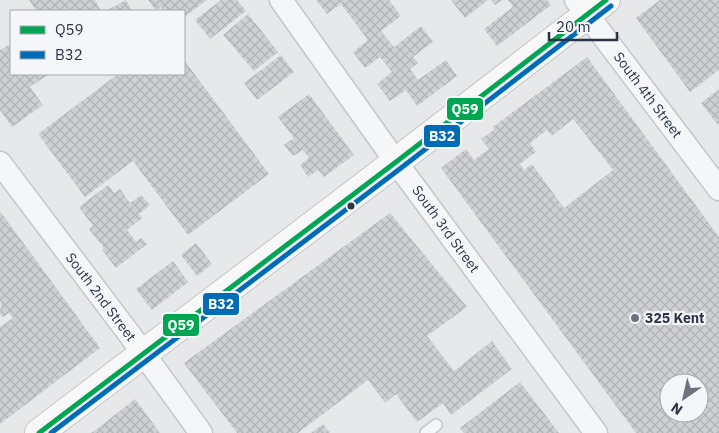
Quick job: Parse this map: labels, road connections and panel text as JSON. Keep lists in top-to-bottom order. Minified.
{"streets":{"street":["South 4th Street","South 3rd Street","South 2nd Street"]},"places":["325 Kent"],"lines":["transit line Q59","transit line B32"],"legend":["Q59","B32"],"scale_bar":"20 m","north":"bottom left"}
